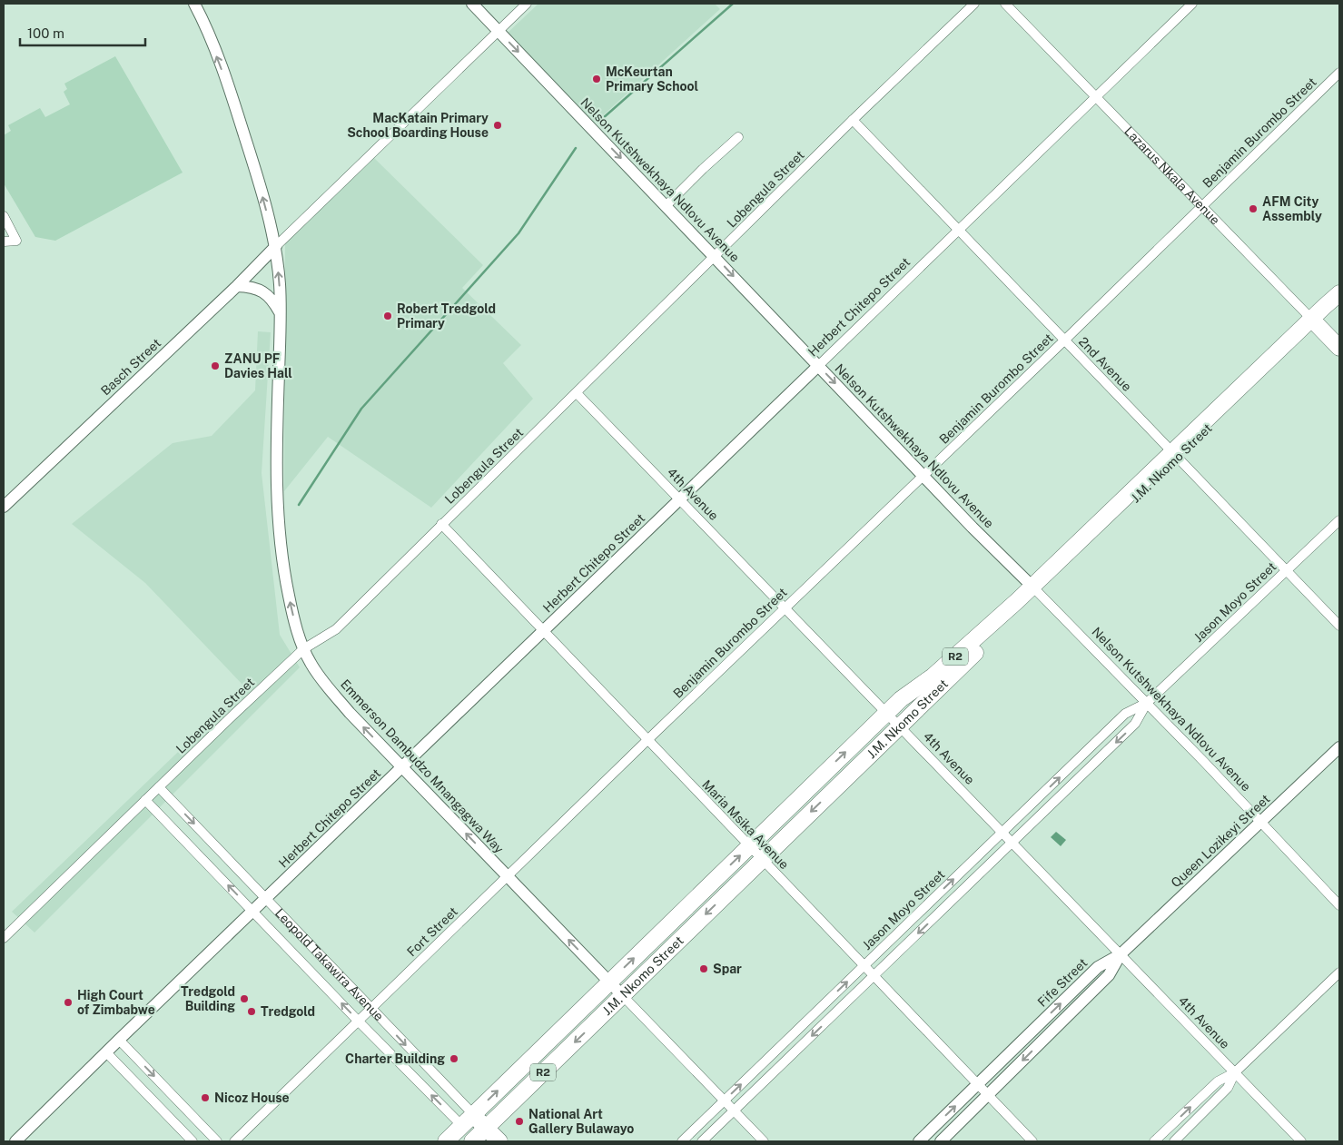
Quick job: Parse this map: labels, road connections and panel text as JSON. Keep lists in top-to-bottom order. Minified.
{"streets":{"highway":["Lazarus Nkala Avenue","J.M. Nkomo Street","R2","Leopold Takawira Avenue"],"street":["Benjamin Burombo Street","Nelson Kutshwekhaya Ndlovu Avenue","Lobengula Street","Herbert Chitepo Street","2nd Avenue","Basch Street","4th Avenue","Jason Moyo Street","Emmerson Dambudzo Mnangagwa Way","Maria Msika Avenue","Queen Lozikeyi Street","Fort Street","Fife Street"]},"crossings":[["Benjamin Burombo Street","Lazarus Nkala Avenue"],["Benjamin Burombo Street","Nelson Kutshwekhaya Ndlovu Avenue"],["Benjamin Burombo Street","2nd Avenue"],["Benjamin Burombo Street","4th Avenue"],["Benjamin Burombo Street","Maria Msika Avenue"],["Benjamin Burombo Street","Fort Street"],["Lazarus Nkala Avenue","Herbert Chitepo Street"],["Lazarus Nkala Avenue","J.M. Nkomo Street"],["Nelson Kutshwekhaya Ndlovu Avenue","Lobengula Street"],["Nelson Kutshwekhaya Ndlovu Avenue","Herbert Chitepo Street"],["Nelson Kutshwekhaya Ndlovu Avenue","J.M. Nkomo Street"],["Nelson Kutshwekhaya Ndlovu Avenue","Jason Moyo Street"],["Nelson Kutshwekhaya Ndlovu Avenue","Queen Lozikeyi Street"],["Lobengula Street","2nd Avenue"],["Lobengula Street","4th Avenue"],["Lobengula Street","Emmerson Dambudzo Mnangagwa Way"],["Lobengula Street","Maria Msika Avenue"],["Lobengula Street","Leopold Takawira Avenue"],["Herbert Chitepo Street","2nd Avenue"],["Herbert Chitepo Street","4th Avenue"],["Herbert Chitepo Street","Emmerson Dambudzo Mnangagwa Way"],["Herbert Chitepo Street","Maria Msika Avenue"],["Herbert Chitepo Street","Leopold Takawira Avenue"],["2nd Avenue","J.M. Nkomo Street"],["2nd Avenue","Jason Moyo Street"],["Basch Street","Emmerson Dambudzo Mnangagwa Way"],["J.M. Nkomo Street","4th Avenue"],["J.M. Nkomo Street","Emmerson Dambudzo Mnangagwa Way"],["J.M. Nkomo Street","Maria Msika Avenue"],["J.M. Nkomo Street","Leopold Takawira Avenue"],["4th Avenue","Jason Moyo Street"],["4th Avenue","Queen Lozikeyi Street"],["4th Avenue","Fife Street"],["Jason Moyo Street","Emmerson Dambudzo Mnangagwa Way"],["Jason Moyo Street","Maria Msika Avenue"],["Emmerson Dambudzo Mnangagwa Way","Fort Street"],["Maria Msika Avenue","Fort Street"],["Maria Msika Avenue","Fife Street"],["Queen Lozikeyi Street","Fife Street"],["Fort Street","Leopold Takawira Avenue"]],"one_way":["Nelson Kutshwekhaya Ndlovu Avenue","Emmerson Dambudzo Mnangagwa Way"],"places":["McKeurtan Primary School","MacKatain Primary School Boarding House","AFM City Assembly","Robert Tredgold Primary","ZANU PF Davies Hall","Spar","Tredgold Building","High Court of Zimbabwe","Tredgold","Charter Building","Nicoz House","National Art Gallery Bulawayo"],"scale_bar":"100 m"}
